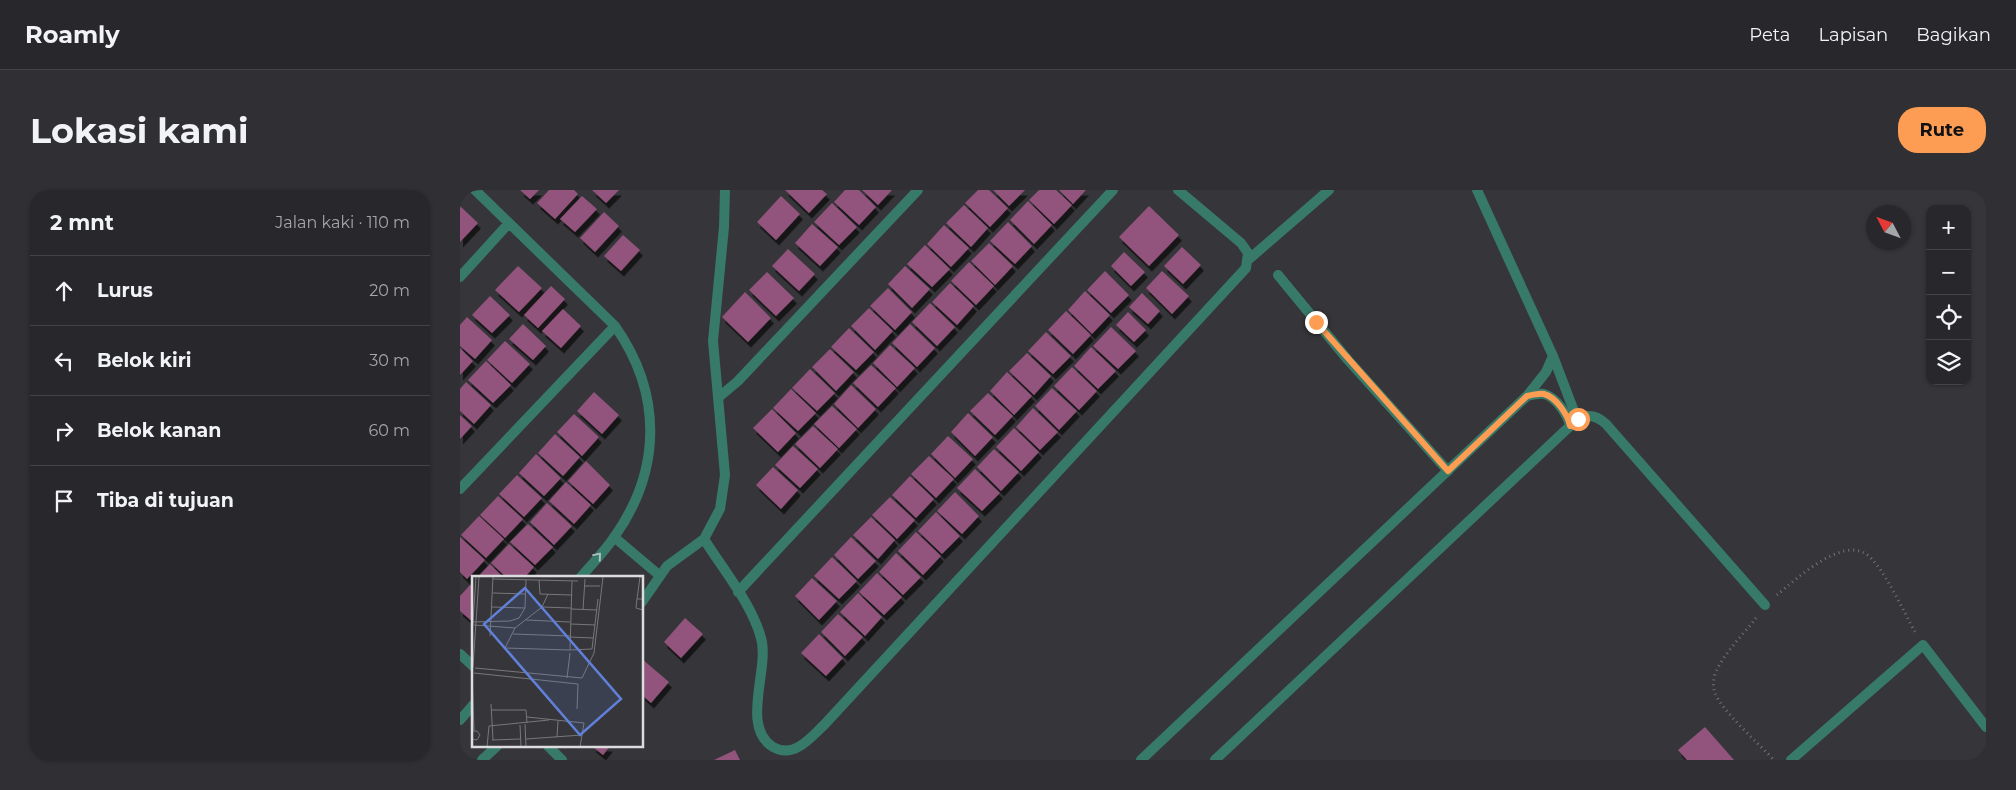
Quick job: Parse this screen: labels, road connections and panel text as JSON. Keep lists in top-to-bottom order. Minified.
{"north":"top left","page":{"header":"Roamly","nav":["Peta","Lapisan","Bagikan"],"buttons":"Rute","title":"Lokasi kami","heading":["2 mnt","Jalan kaki · 110 m"],"map_buttons":["+","−"],"list":[["Lurus","20 m"],["Belok kiri","30 m"],["Belok kanan","60 m"],"Tiba di tujuan"]}}
